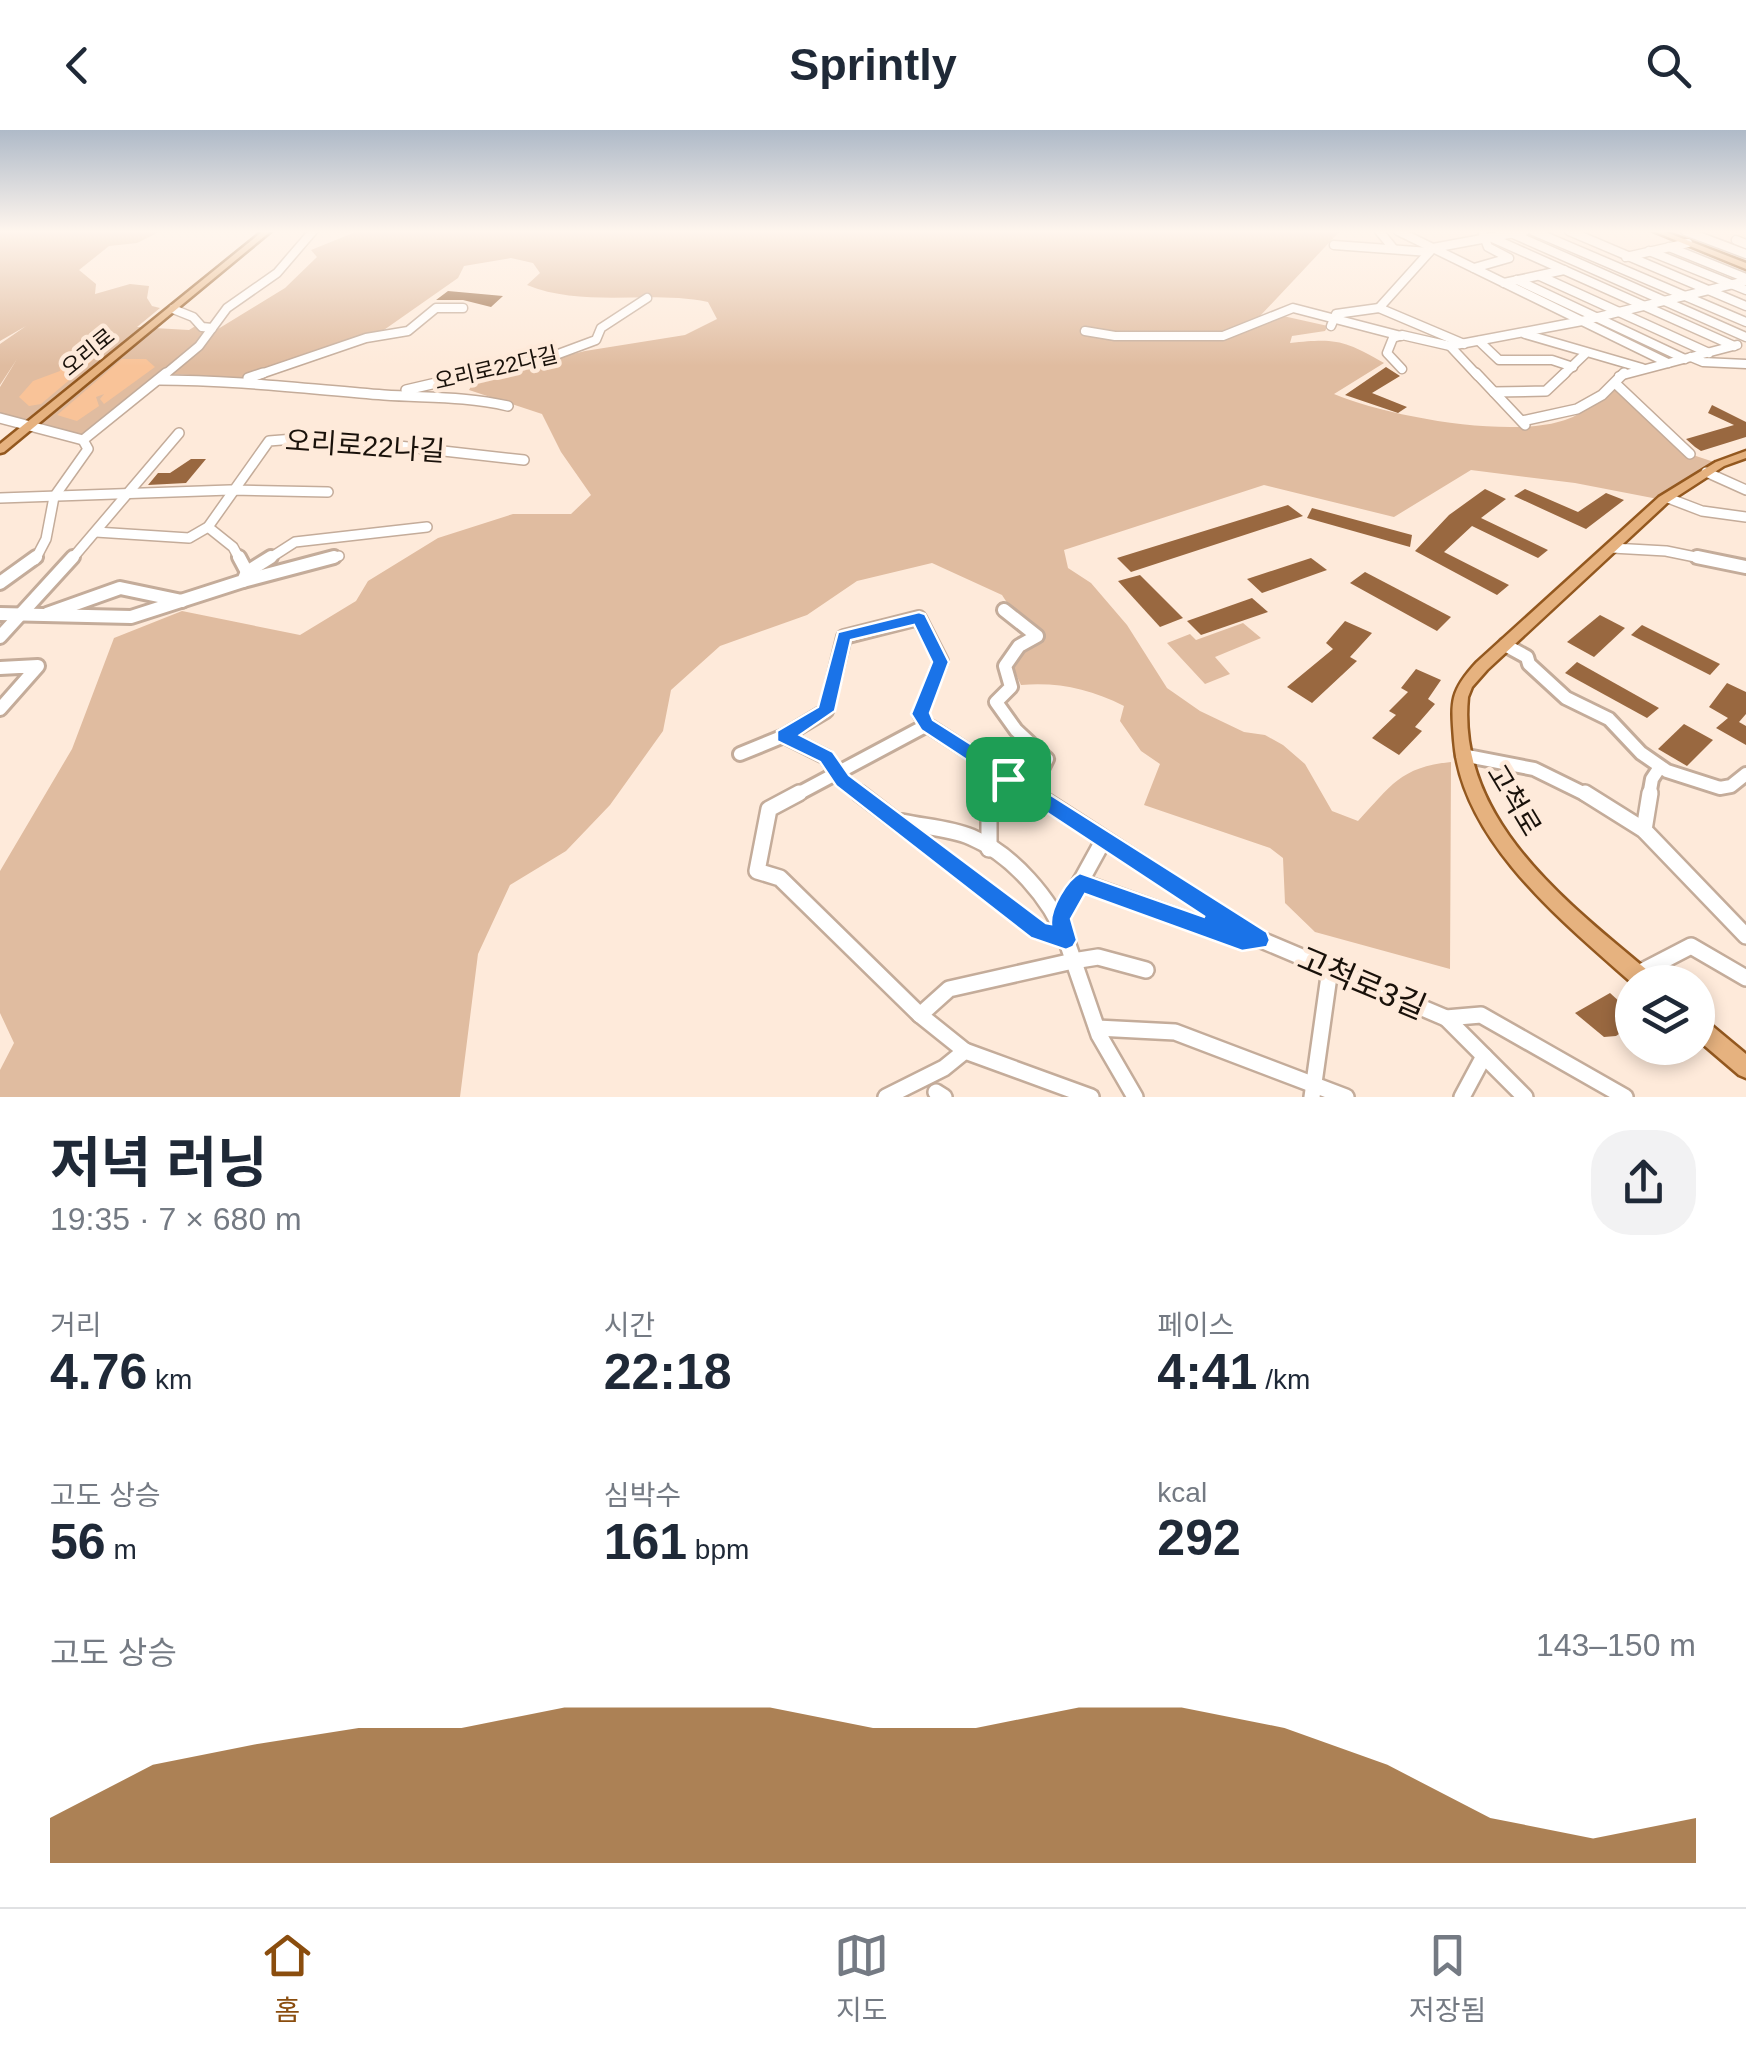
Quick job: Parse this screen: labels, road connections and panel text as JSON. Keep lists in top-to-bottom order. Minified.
{"streets":{"main road":["오리로","고척로"],"street":["오리로22다길","오리로22나길","고척로3길"]},"page":{"header":"Sprintly","heading":["저녁 러닝","19:35 · 7 × 680 m"],"stats":[["거리","4.76 km"],["시간","22:18"],["페이스","4:41 /km"],["고도 상승","56 m"],["심박수","161 bpm"],["kcal","292"]],"chart":["고도 상승","143–150 m"],"tabs":["홈","지도","저장됨"]}}
